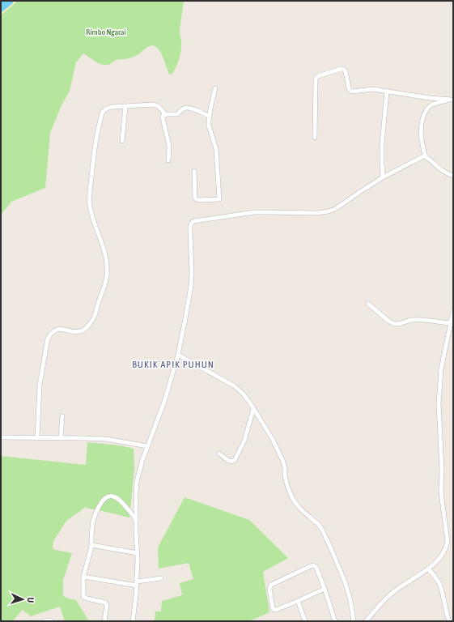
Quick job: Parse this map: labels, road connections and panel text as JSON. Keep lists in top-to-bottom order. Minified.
{"districts":["BUKIK APIK PUHUN"],"parks":["Rimbo Ngarai"],"north":"right"}
